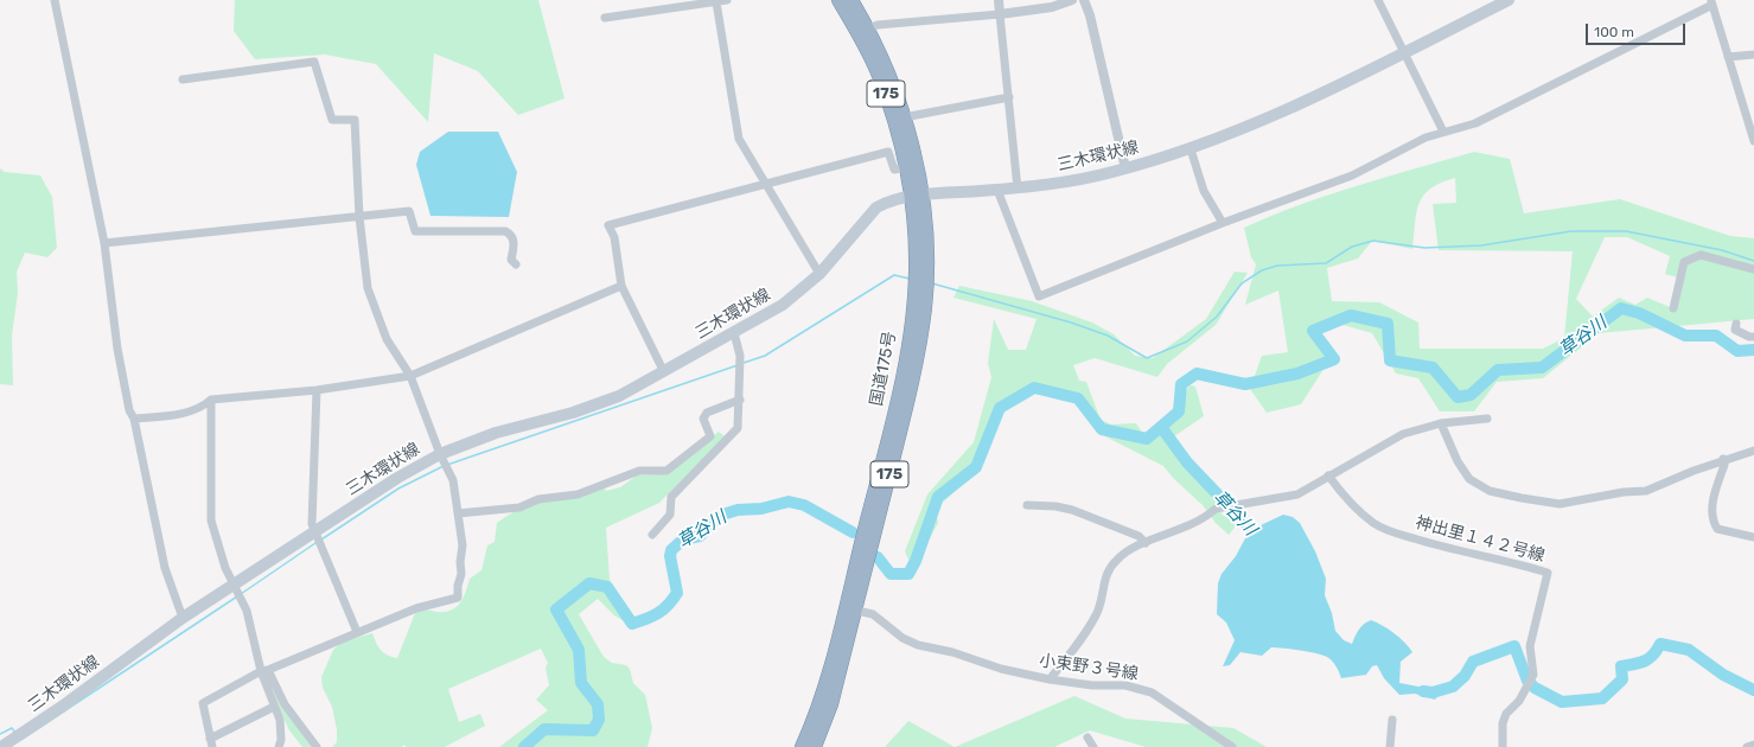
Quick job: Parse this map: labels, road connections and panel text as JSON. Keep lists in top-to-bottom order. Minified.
{"streets":{"highway":["175","国道175号"],"main road":["三木環状線"],"street":["神出里１４２号線","小束野３号線"]},"crossings":[["三木環状線","国道175号"],["国道175号","小束野３号線"]],"water":["草谷川"],"scale_bar":"100 m"}
